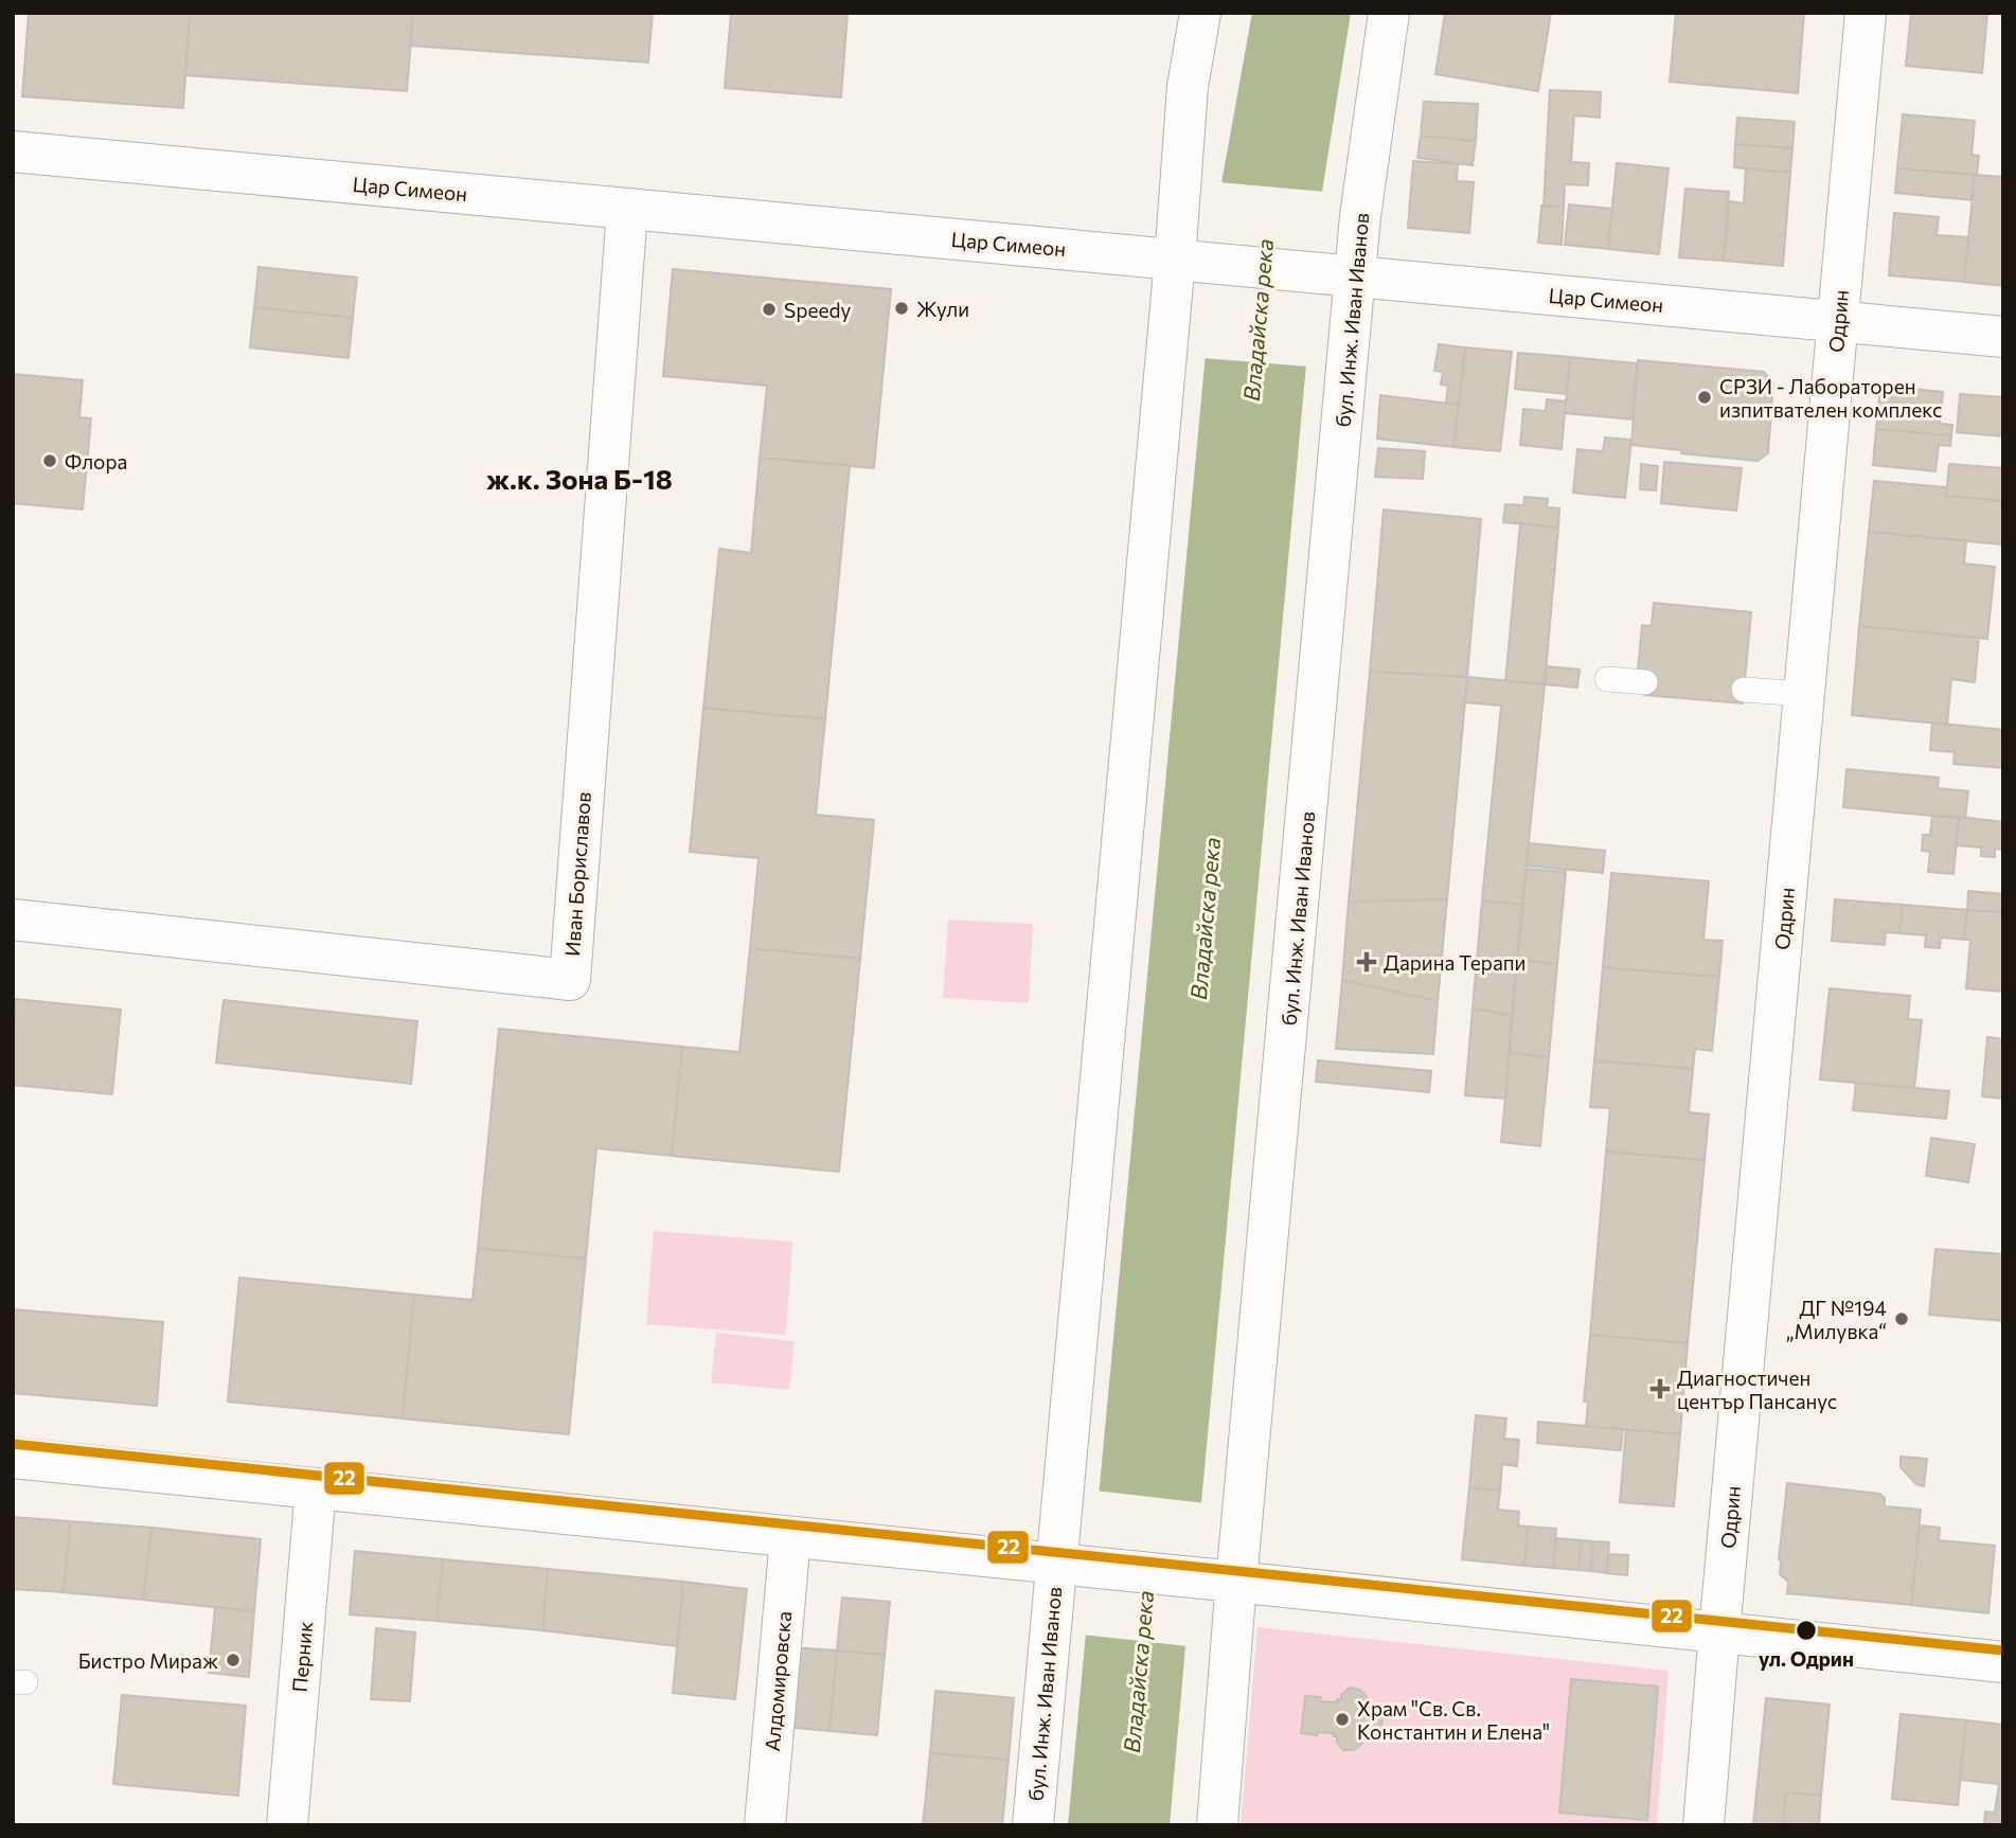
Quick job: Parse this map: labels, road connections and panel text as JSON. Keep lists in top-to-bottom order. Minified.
{"streets":{"street":["Цар Симеон","бул. Инж. Иван Иванов","Одрин","Иван Бориславов","Перник","Алдомировска"]},"crossings":[["Цар Симеон","бул. Инж. Иван Иванов"],["Цар Симеон","Одрин"],["Цар Симеон","Иван Бориславов"]],"districts":["ж.к. Зона Б-18"],"water":["Владайска река"],"places":{"other":["Жули","Speedy","СРЗИ - Лабораторен изпитвателен комплекс","Флора","ДГ №194 „Милувка“","ул. Одрин","Бистро Мираж","Храм \"Св. Св. Константин и Елена\""],"health":["Дарина Терапи","Диагностичен център Пансанус"]},"lines":["transit line 22"]}
